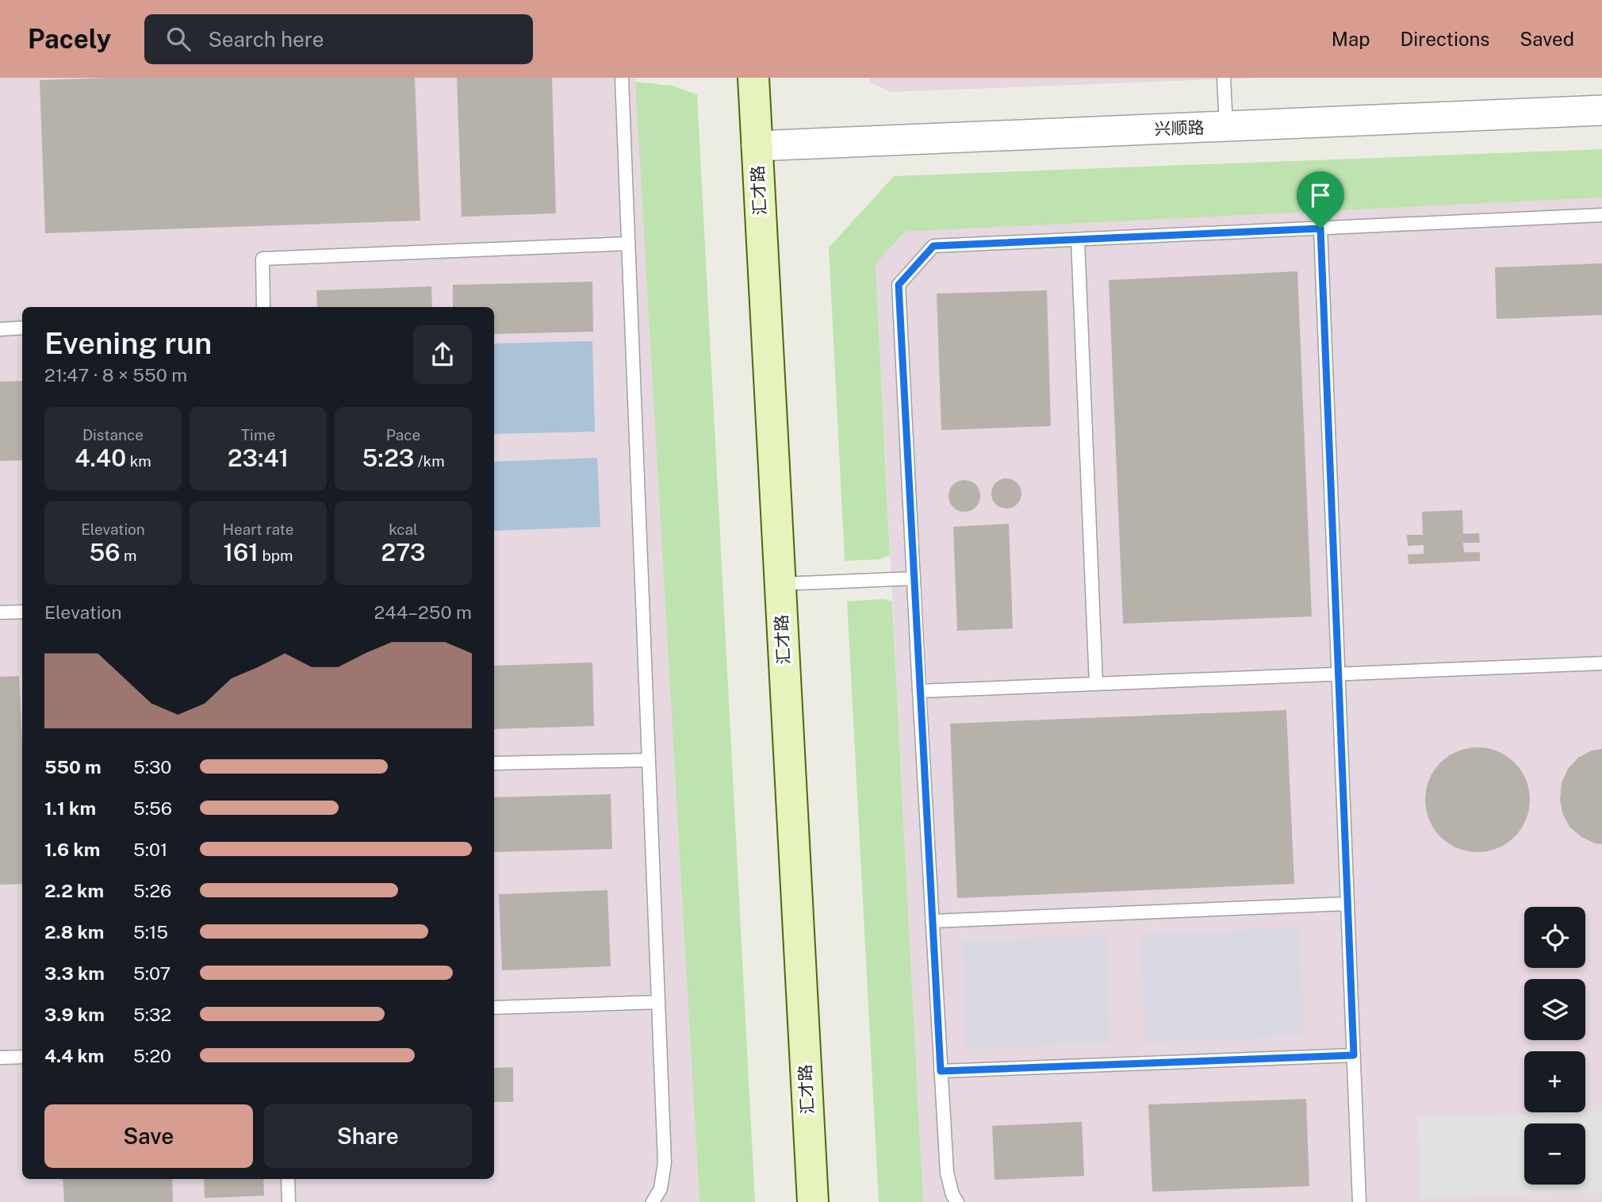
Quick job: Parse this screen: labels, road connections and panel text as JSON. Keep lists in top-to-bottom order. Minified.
{"streets":{"main road":["汇才路"],"street":["兴顺路"]},"crossings":[["兴顺路","汇才路"]],"page":{"header":"Pacely","search":"Search here","nav":["Map","Directions","Saved"],"heading":["Evening run","21:47 · 8 × 550 m"],"stats":[["Distance","4.40 km"],["Time","23:41"],["Pace","5:23 /km"],["Elevation","56 m"],["Heart rate","161 bpm"],["kcal","273"]],"chart":["Elevation","244–250 m"],"list":[{"name":"550 m","note":"5:30"},{"name":"1.1 km","note":"5:56"},{"name":"1.6 km","note":"5:01"},{"name":"2.2 km","note":"5:26"},{"name":"2.8 km","note":"5:15"},{"name":"3.3 km","note":"5:07"},{"name":"3.9 km","note":"5:32"},{"name":"4.4 km","note":"5:20"}],"map_buttons":["+","−"],"buttons":["Save","Share"]}}
